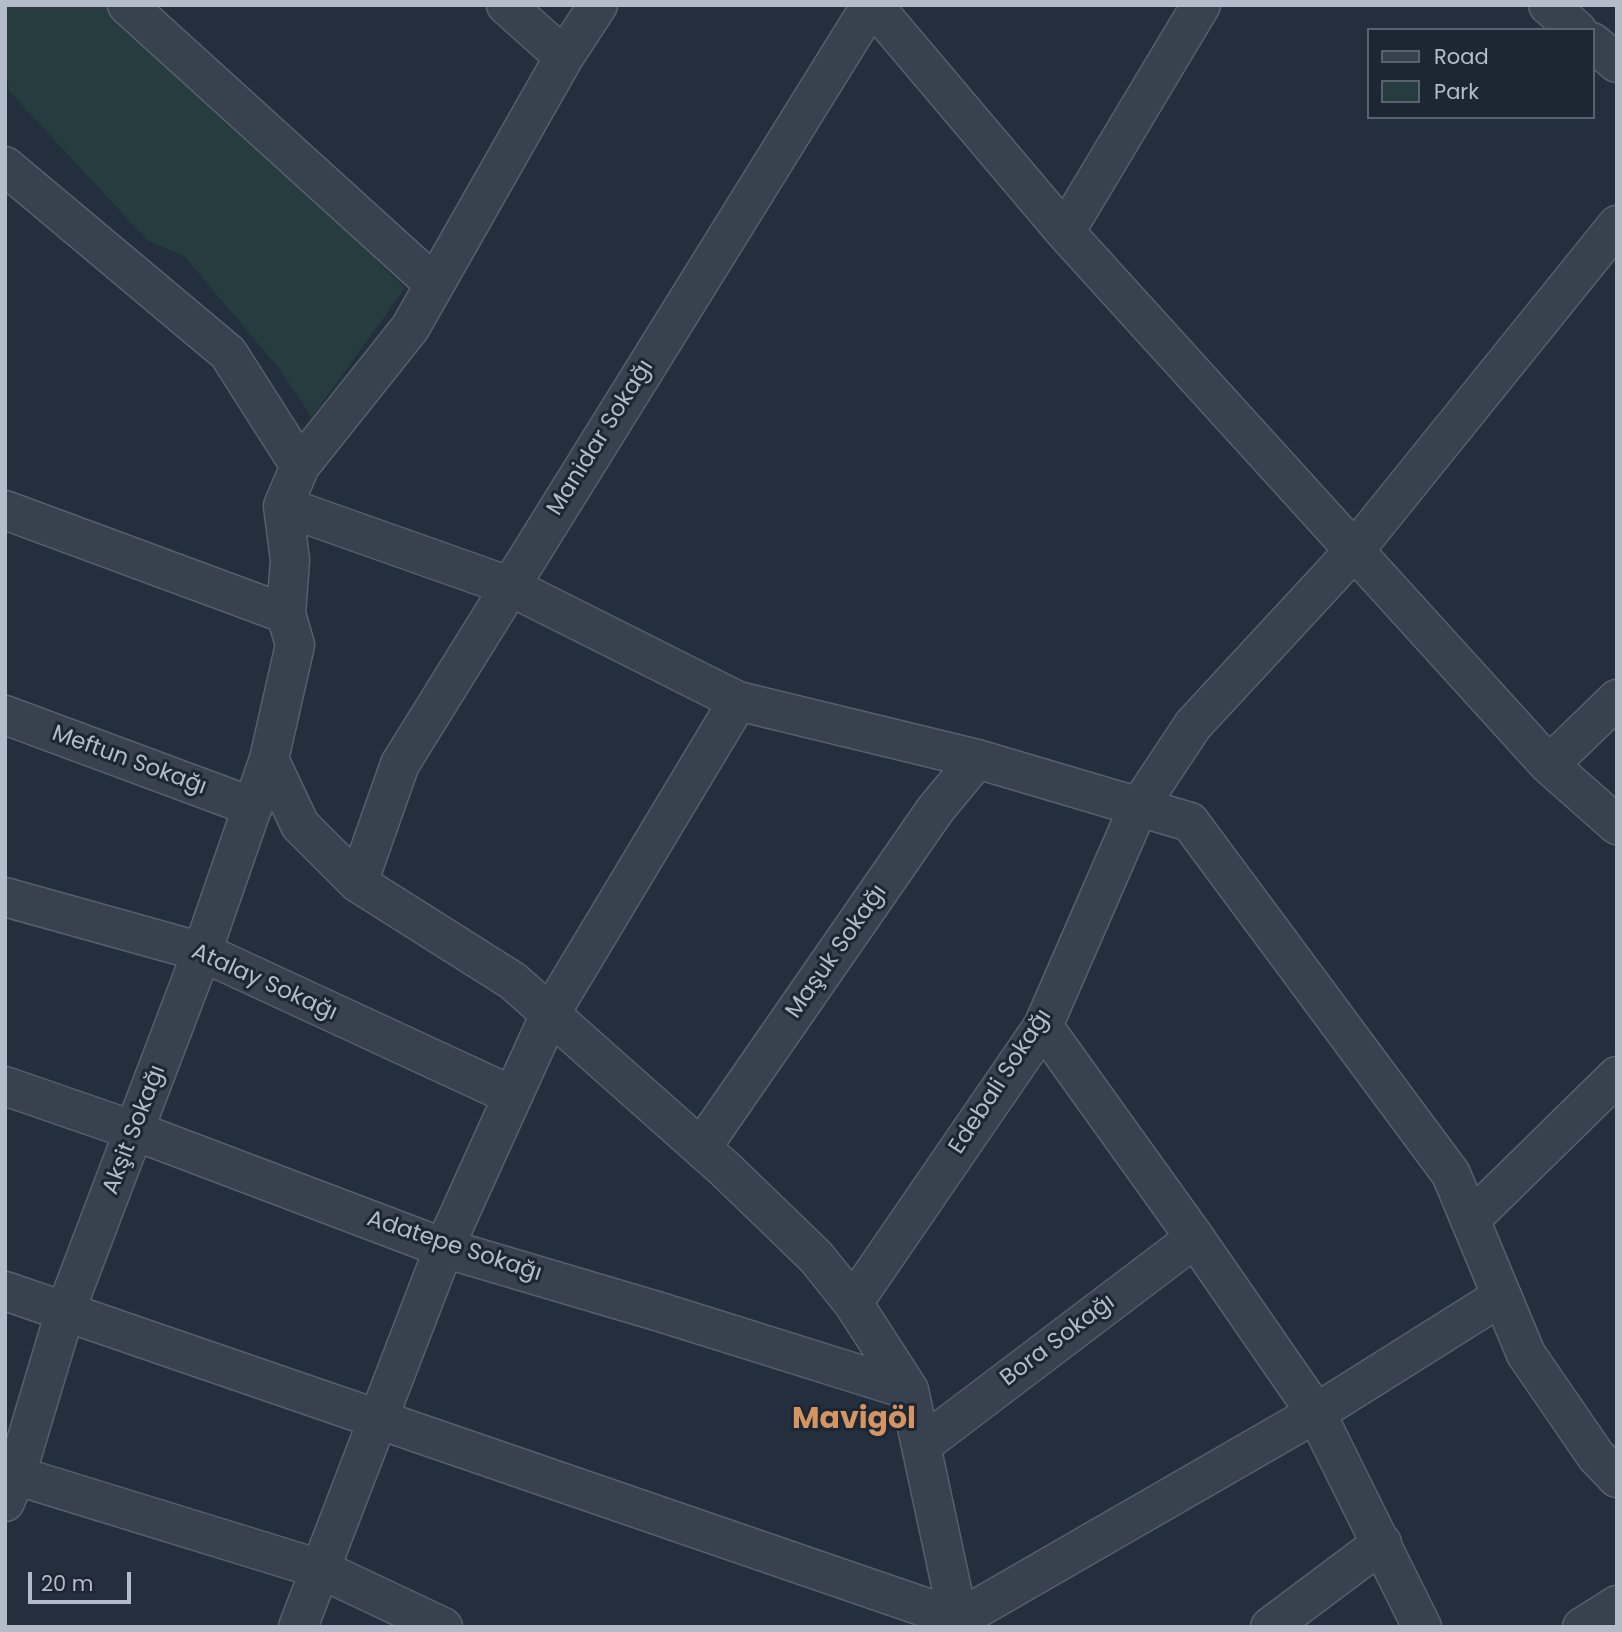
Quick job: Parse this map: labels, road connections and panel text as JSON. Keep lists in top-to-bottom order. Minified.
{"streets":{"street":["Manidar Sokağı","Meftun Sokağı","Maşuk Sokağı","Atalay Sokağı","Edebali Sokağı","Akşit Sokağı","Adatepe Sokağı","Bora Sokağı"]},"crossings":[["Meftun Sokağı","Akşit Sokağı"],["Atalay Sokağı","Akşit Sokağı"],["Akşit Sokağı","Adatepe Sokağı"]],"districts":["Mavigöl"],"legend":["Road","Park"],"scale_bar":"20 m"}
